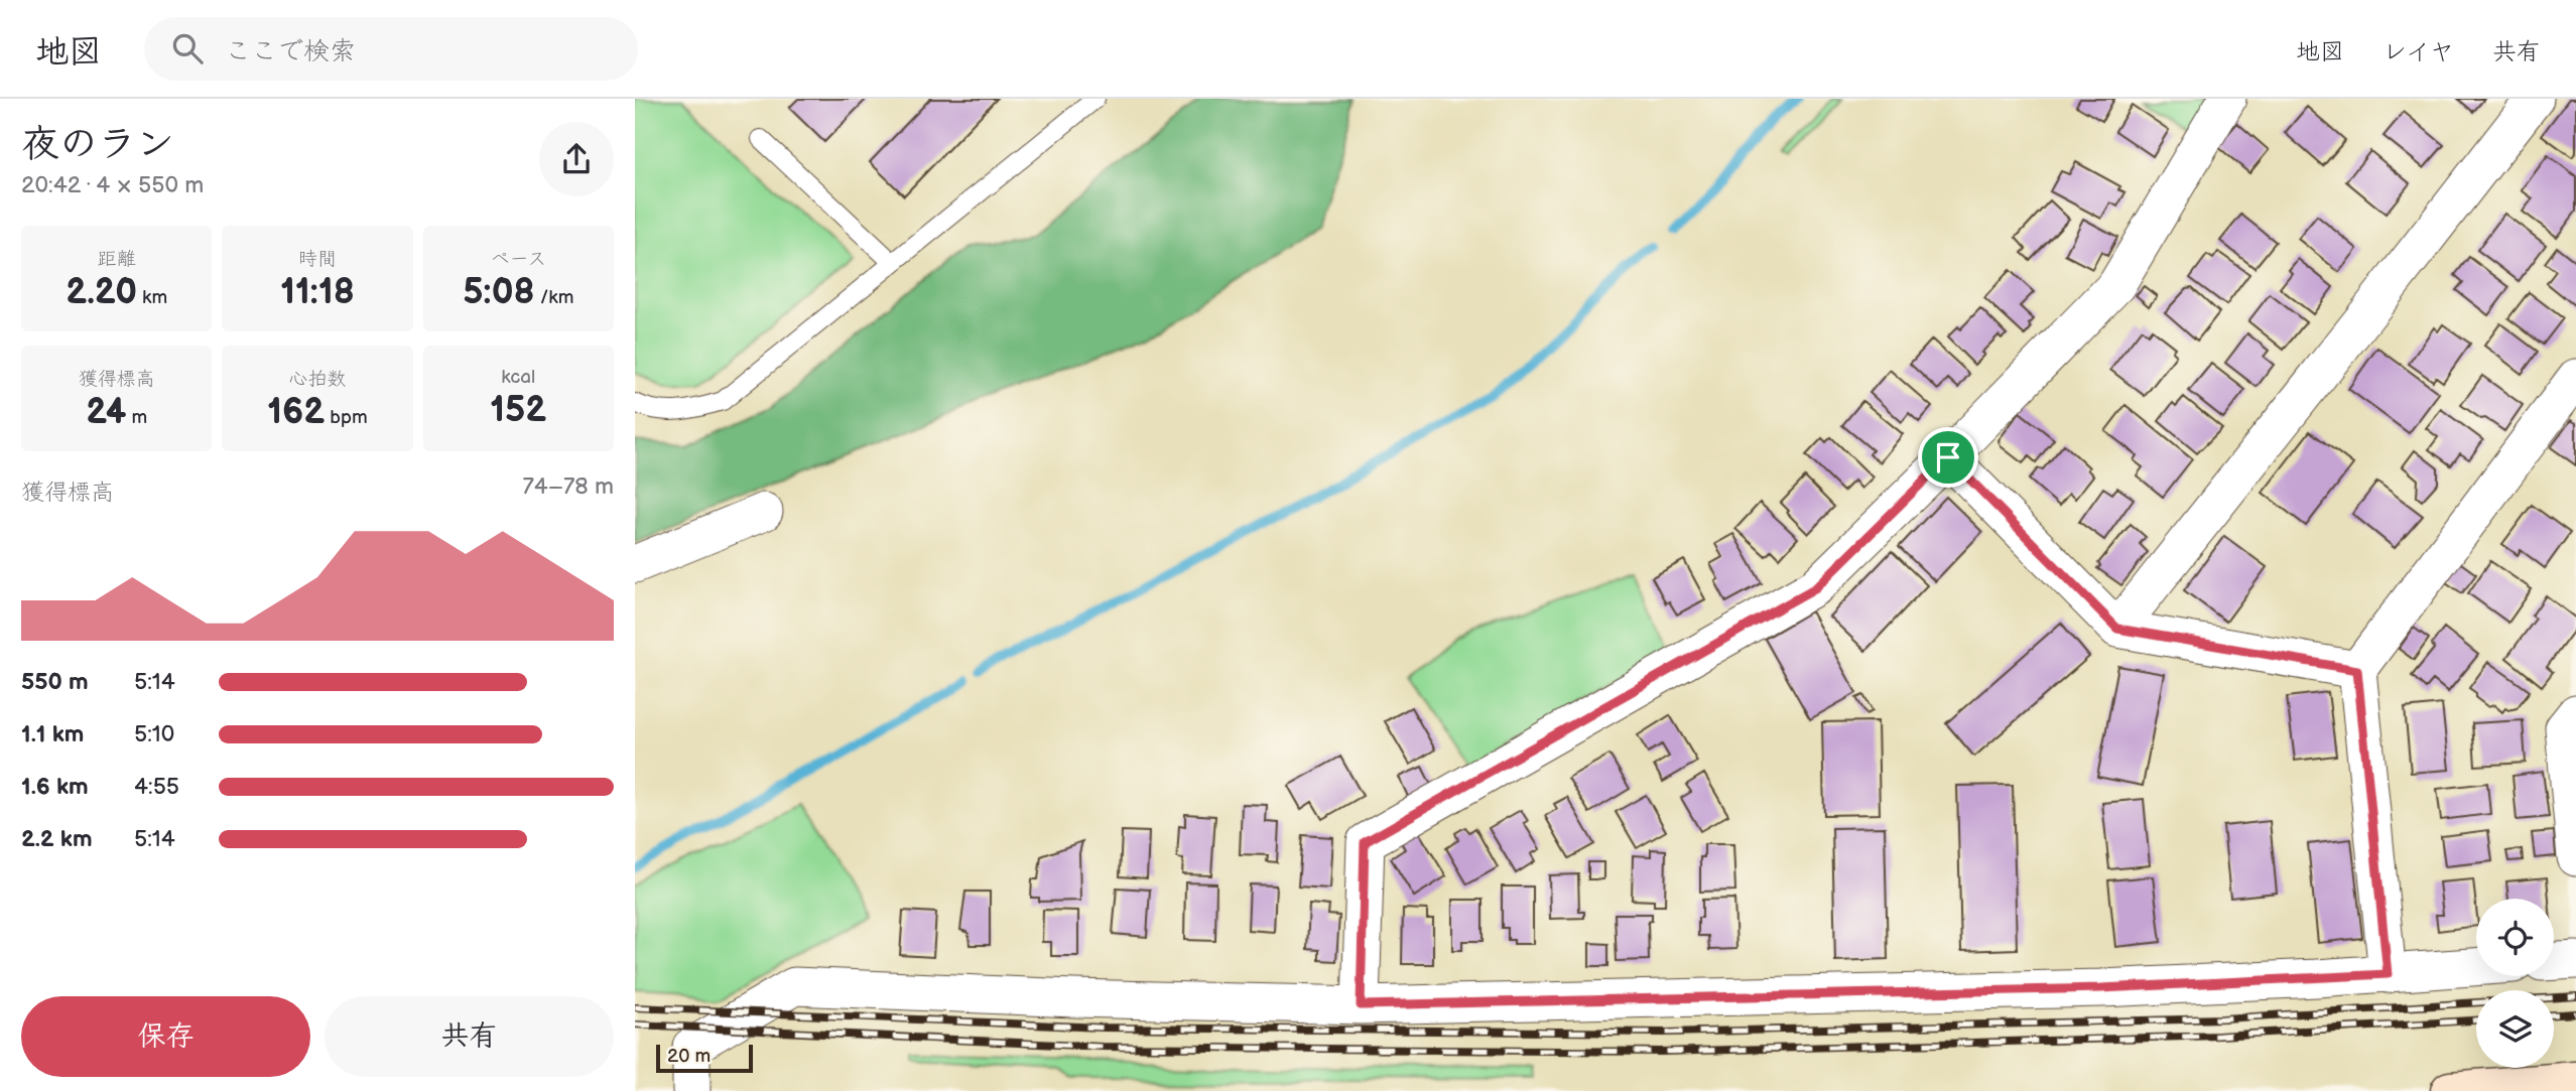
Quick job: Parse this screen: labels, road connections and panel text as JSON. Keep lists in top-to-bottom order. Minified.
{"scale_bar":"20 m","page":{"header":"地図","search":"ここで検索","nav":["地図","レイヤ","共有"],"heading":["夜のラン","20:42 · 4 × 550 m"],"stats":[["距離","2.20 km"],["時間","11:18"],["ペース","5:08 /km"],["獲得標高","24 m"],["心拍数","162 bpm"],["kcal","152"]],"chart":["獲得標高","74–78 m"],"list":[{"name":"550 m","note":"5:14"},{"name":"1.1 km","note":"5:10"},{"name":"1.6 km","note":"4:55"},{"name":"2.2 km","note":"5:14"}],"buttons":["保存","共有"],"scale":"20 m"}}
